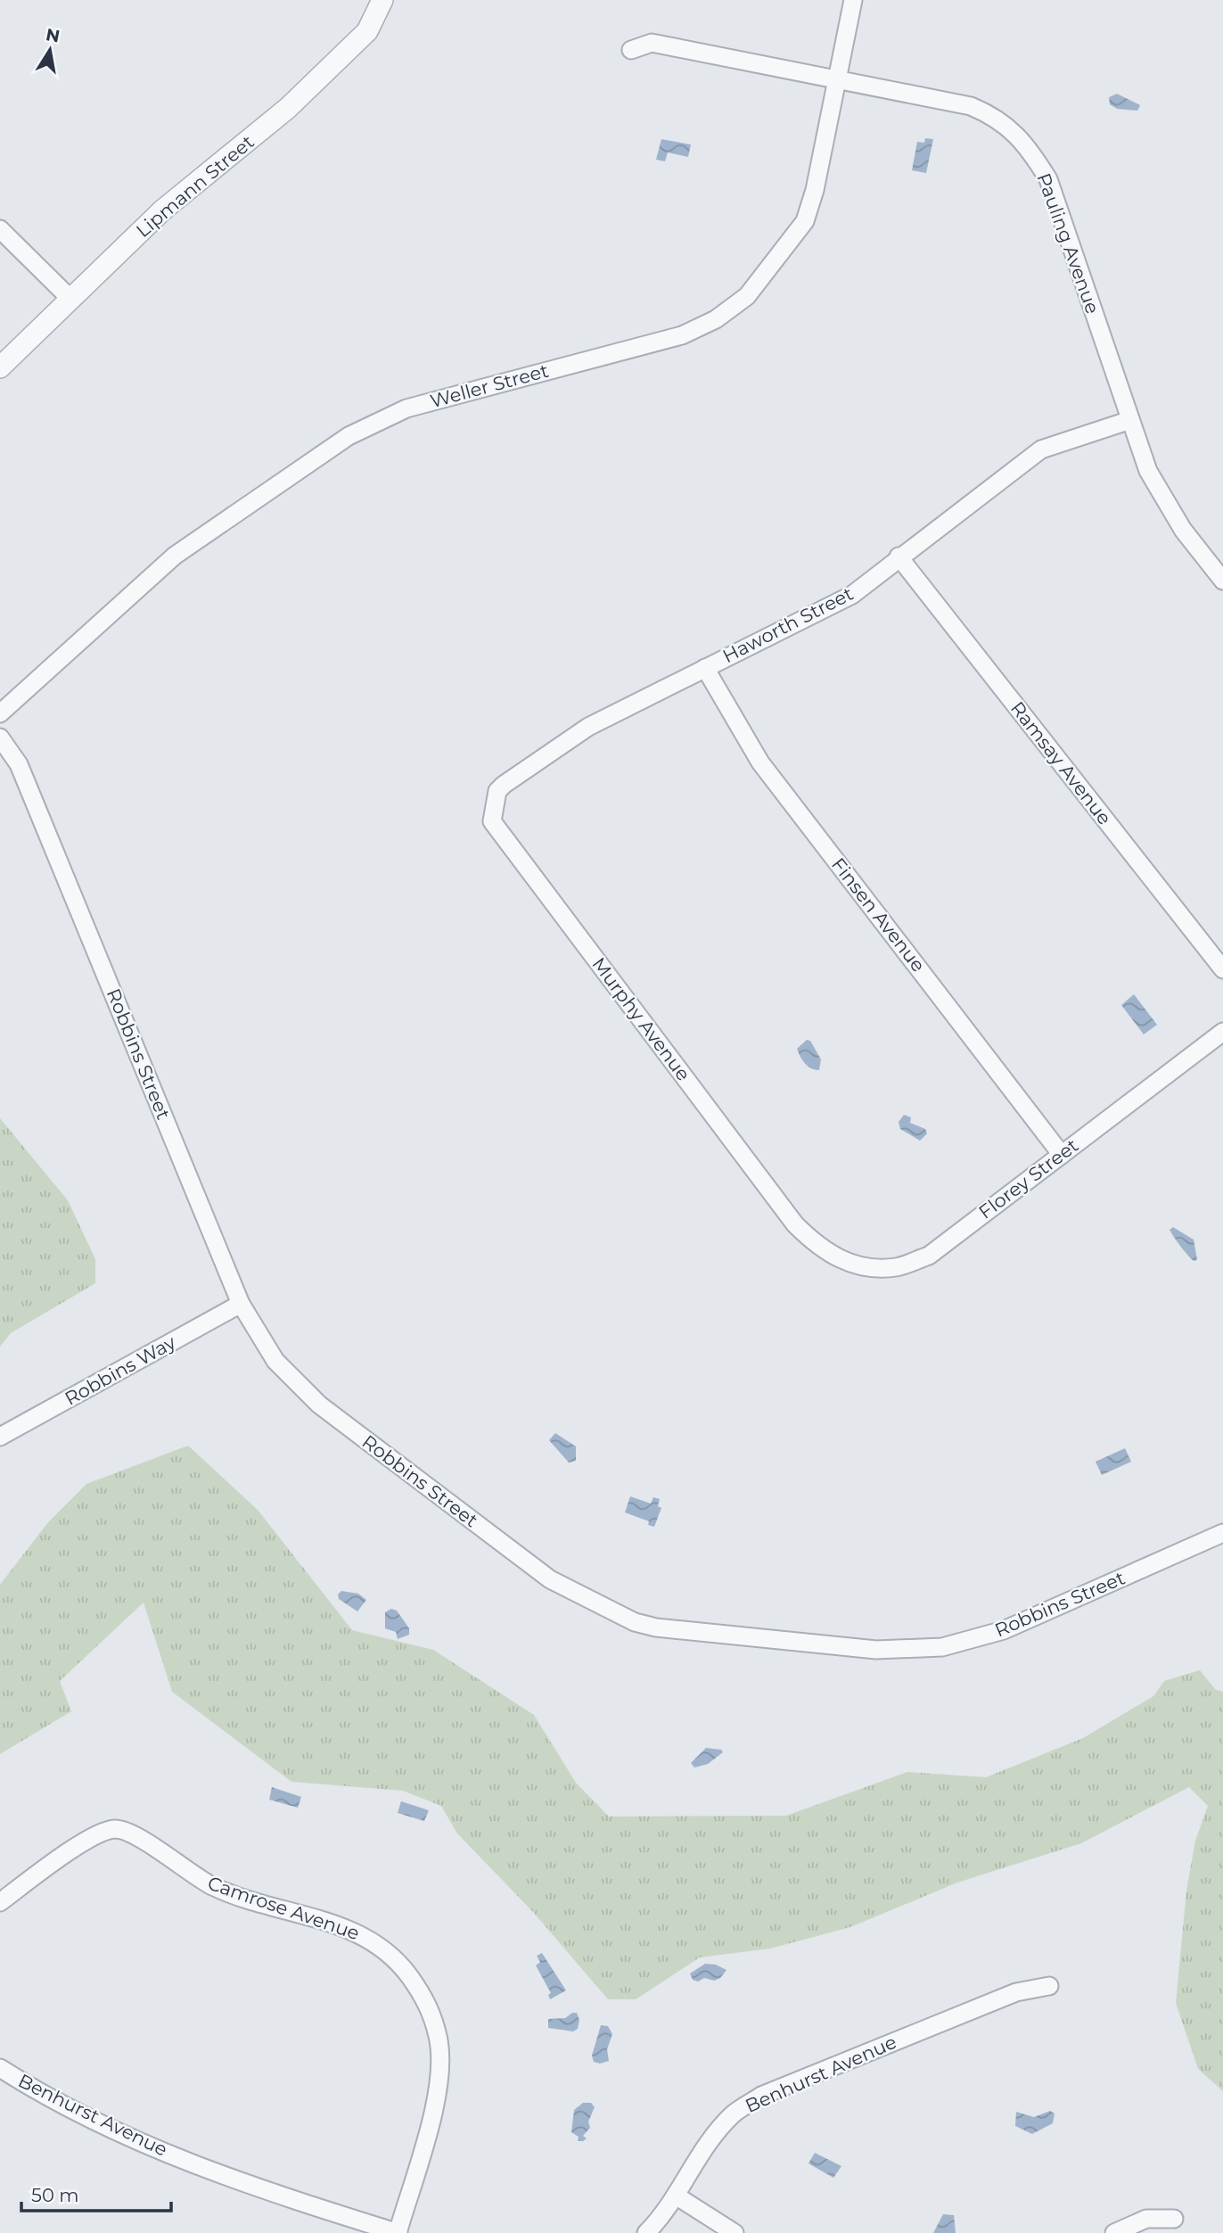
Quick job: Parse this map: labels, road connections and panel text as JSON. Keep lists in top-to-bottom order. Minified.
{"streets":{"street":["Lipmann Street","Pauling Avenue","Weller Street","Haworth Street","Ramsay Avenue","Finsen Avenue","Murphy Avenue","Robbins Street","Florey Street","Robbins Way","Camrose Avenue","Benhurst Avenue"]},"crossings":[["Pauling Avenue","Weller Street"],["Pauling Avenue","Haworth Street"],["Haworth Street","Ramsay Avenue"],["Haworth Street","Finsen Avenue"],["Haworth Street","Murphy Avenue"],["Finsen Avenue","Florey Street"],["Murphy Avenue","Florey Street"],["Robbins Street","Robbins Way"],["Camrose Avenue","Benhurst Avenue"]],"scale_bar":"50 m","north":"top"}
